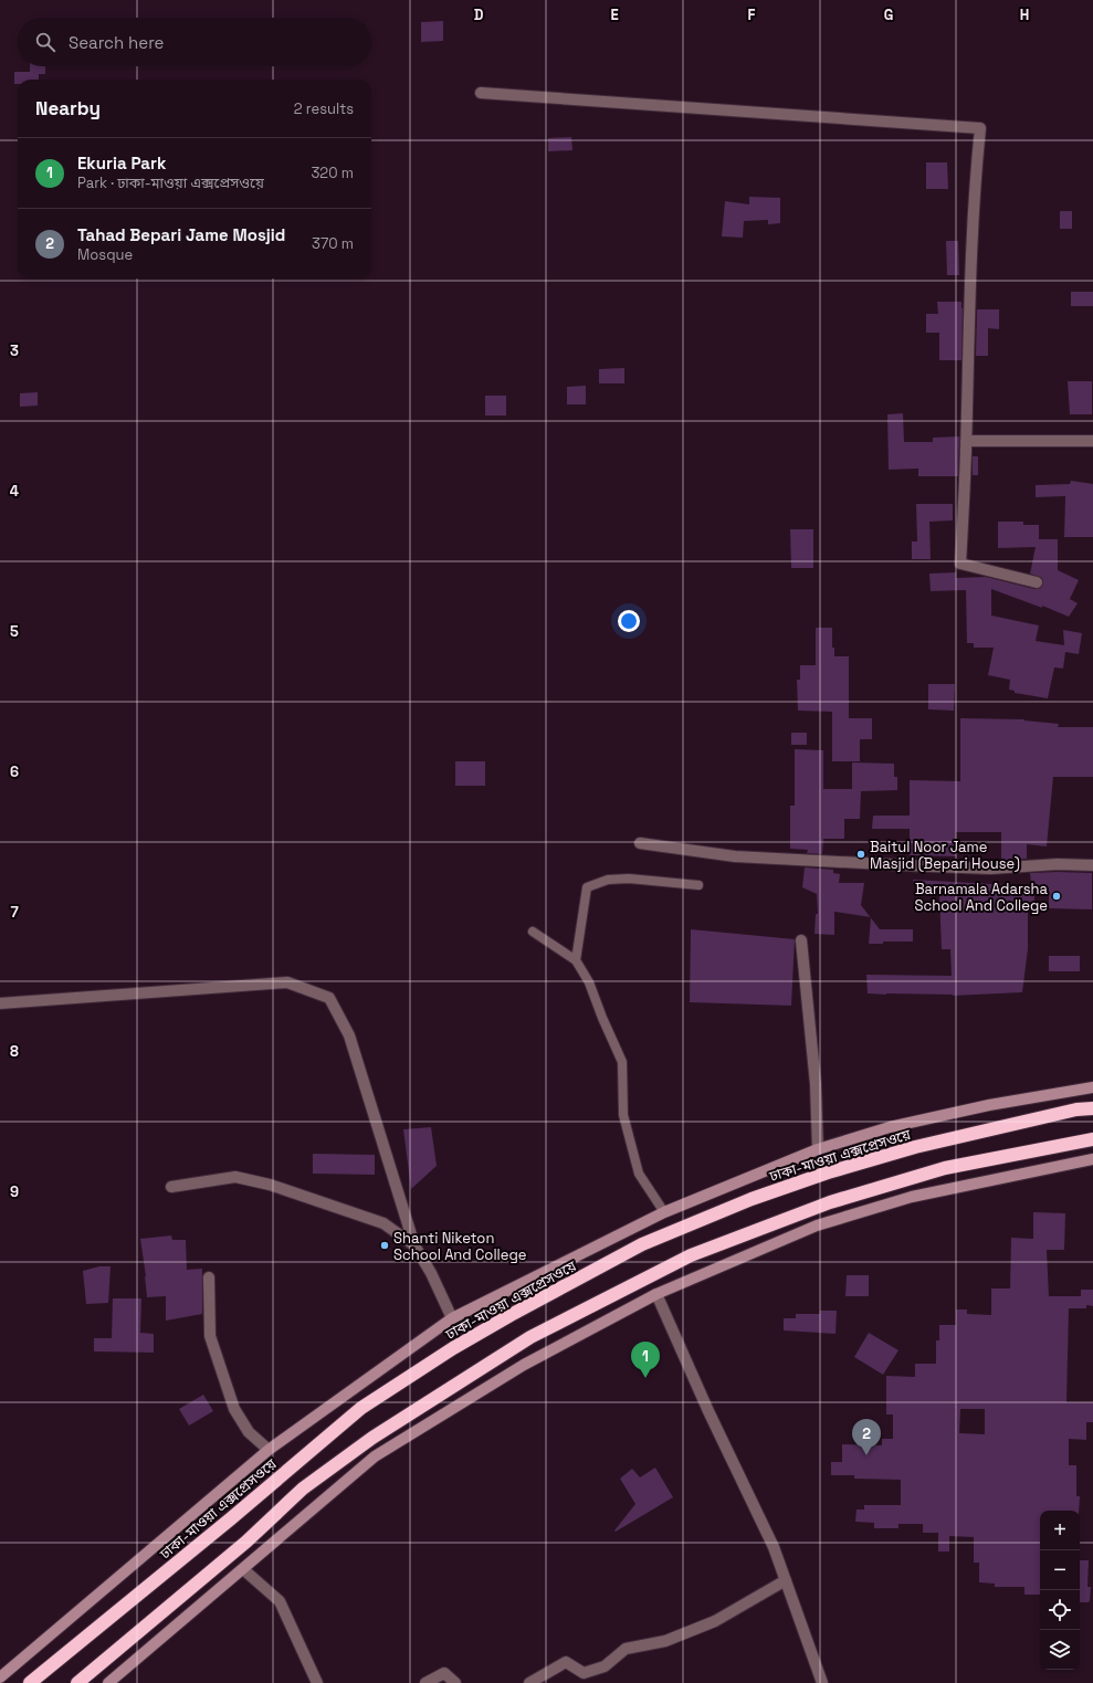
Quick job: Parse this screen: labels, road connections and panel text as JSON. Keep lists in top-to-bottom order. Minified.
{"streets":{"highway":["ঢাকা-মাওয়া এক্সপ্রেসওয়ে"]},"places":["Baitul Noor Jame Masjid (Bepari House)","Barnamala Adarsha School And College","Shanti Niketon School And College"],"page":{"search":"Search here","heading":["Nearby","2 results"],"list":[{"mark":"1","name":"Ekuria Park","note":"Park · ঢাকা-মাওয়া এক্সপ্রেসওয়ে","value":"320 m"},{"mark":"2","name":"Tahad Bepari Jame Mosjid","note":"Mosque","value":"370 m"}],"pins":["1","2"],"map_buttons":["+","−"]},"grid":{"columns":["D","E","F","G","H"],"rows":["3","4","5","6","7","8","9"]}}
